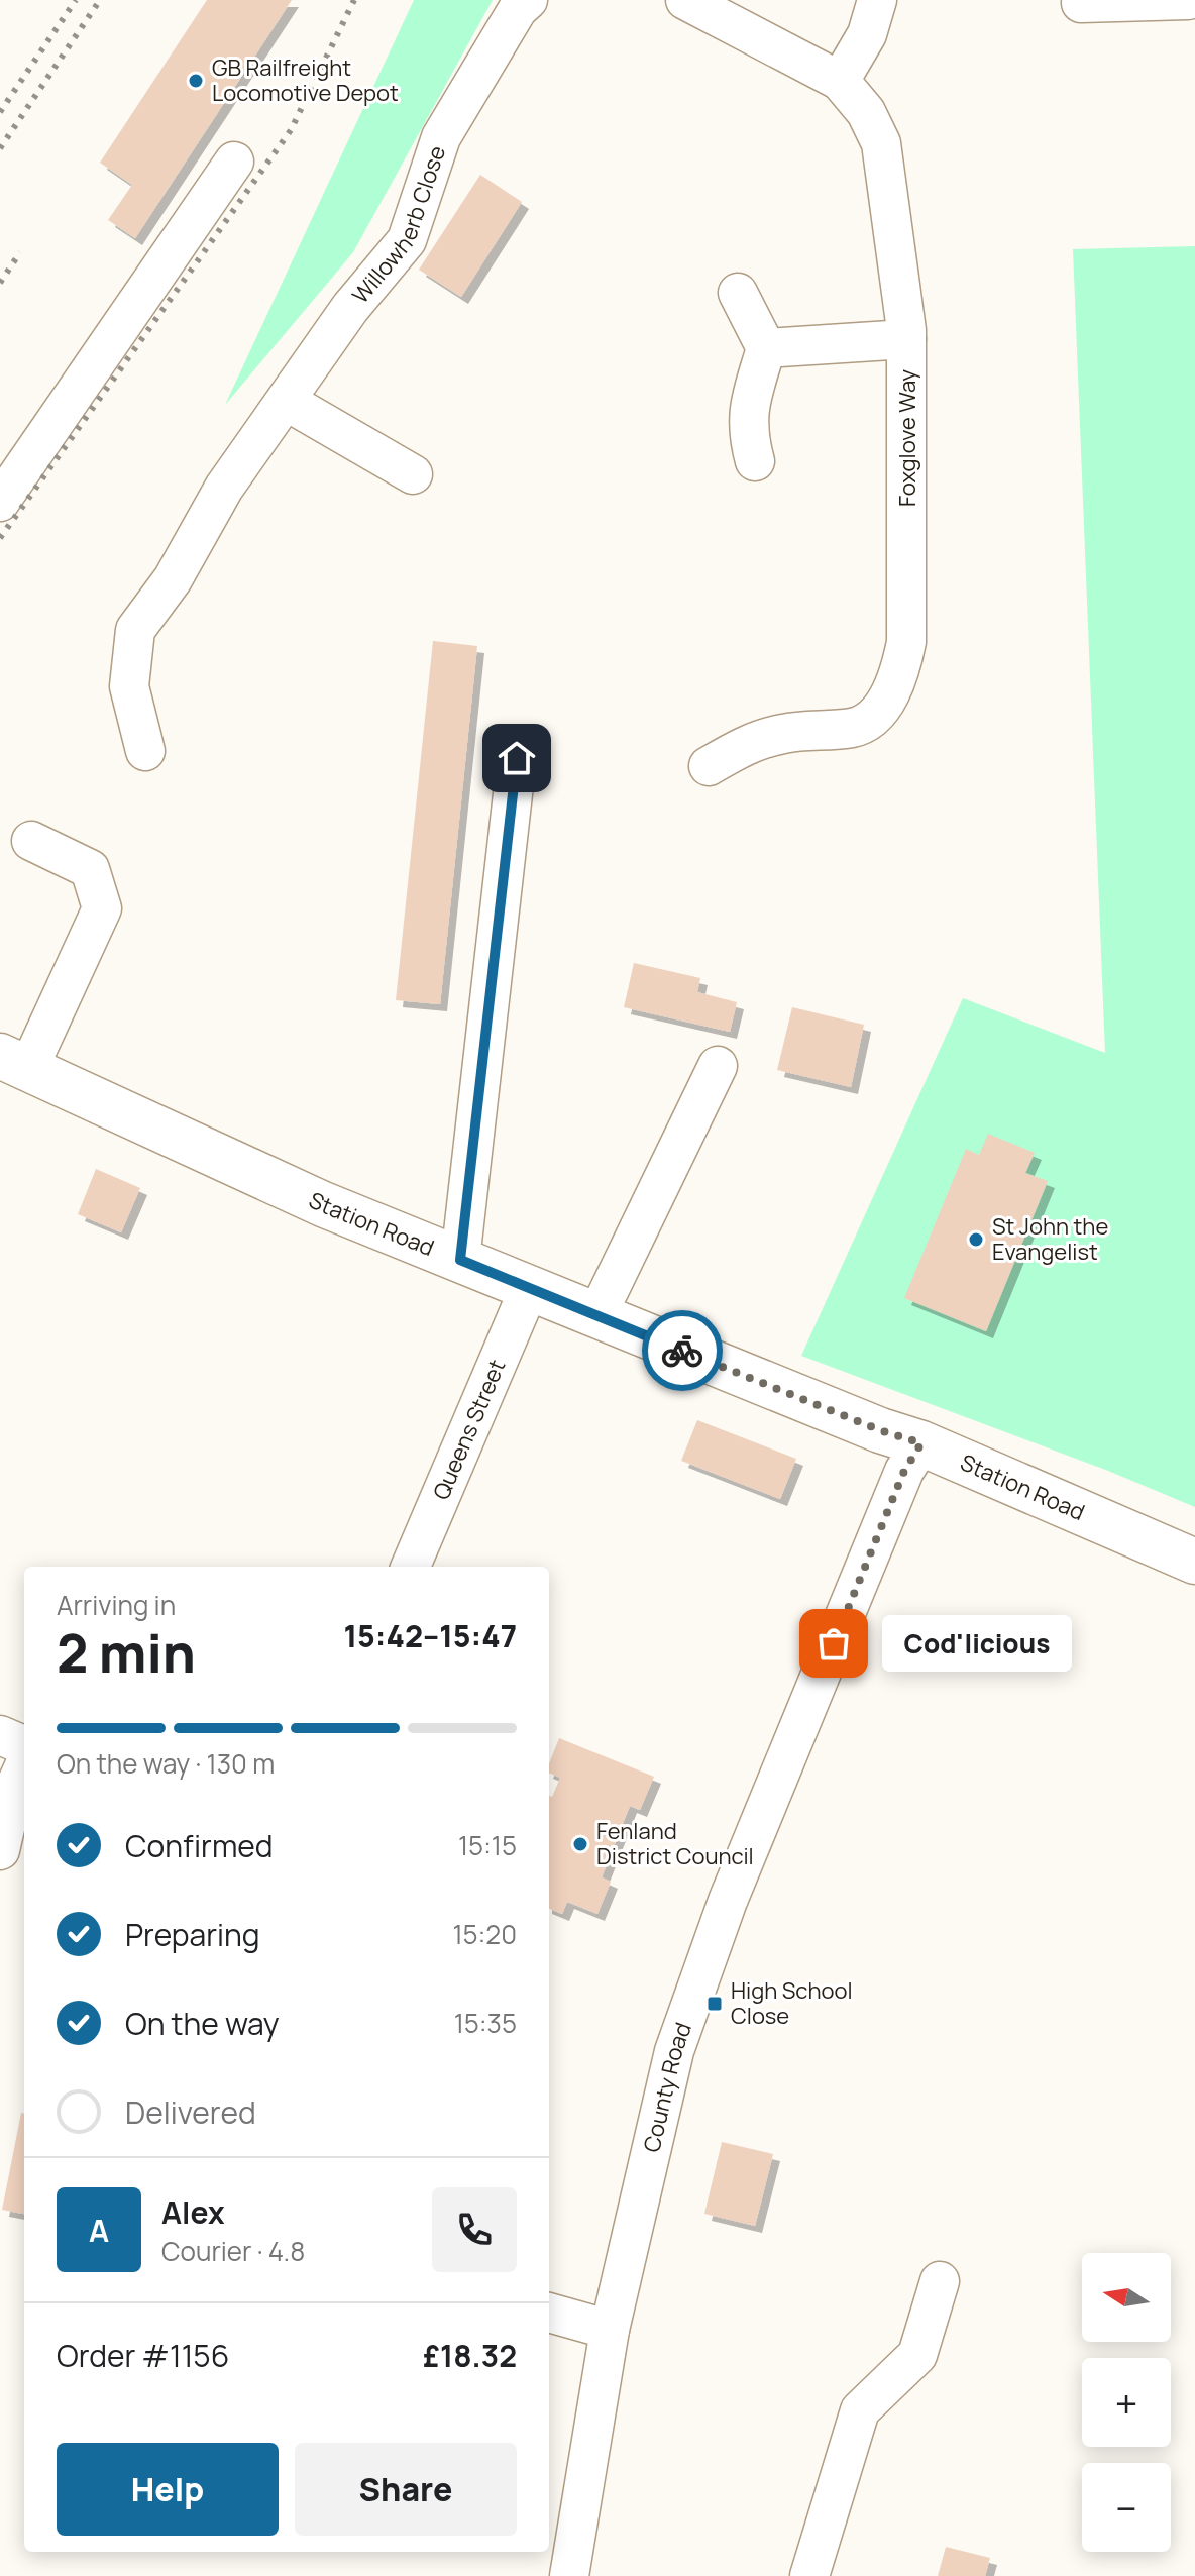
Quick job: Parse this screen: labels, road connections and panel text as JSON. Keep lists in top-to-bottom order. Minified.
{"streets":{"main road":["Station Road"],"street":["Willowherb Close","Foxglove Way","Queens Street","County Road"]},"crossings":[["Station Road","Queens Street"],["Station Road","County Road"]],"places":{"other":["GB Railfreight Locomotive Depot","St John the Evangelist","Cod'licious","Fenland District Council"],"transit":["High School Close"]},"north":"left","page":{"heading":["2 min","Arriving in","15:42–15:47"],"panel":["Alex","Courier · 4.8","Order #1156","£18.32"],"bubble":"Cod'licious","bar":"On the way · 130 m","list":[["Confirmed","15:15"],["Preparing","15:20"],["On the way","15:35"],"Delivered"],"round":"A","map_buttons":["+","−"],"buttons":["Help","Share"]}}
